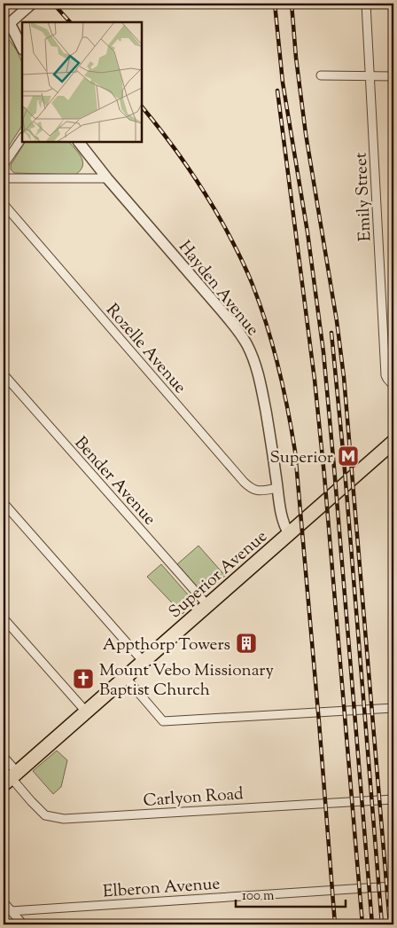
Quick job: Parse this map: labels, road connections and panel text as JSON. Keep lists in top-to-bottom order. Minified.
{"streets":{"main road":["Superior Avenue"],"street":["Emily Street","Hayden Avenue","Rozelle Avenue","Bender Avenue","Carlyon Road","Elberon Avenue"]},"crossings":[["Hayden Avenue","Rozelle Avenue"],["Hayden Avenue","Superior Avenue"],["Bender Avenue","Superior Avenue"],["Superior Avenue","Carlyon Road"]],"places":{"metro station":["Superior"],"building":["Appthorp Towers"],"church":["Mount Vebo Missionary Baptist Church"]},"scale_bar":"100 m"}
